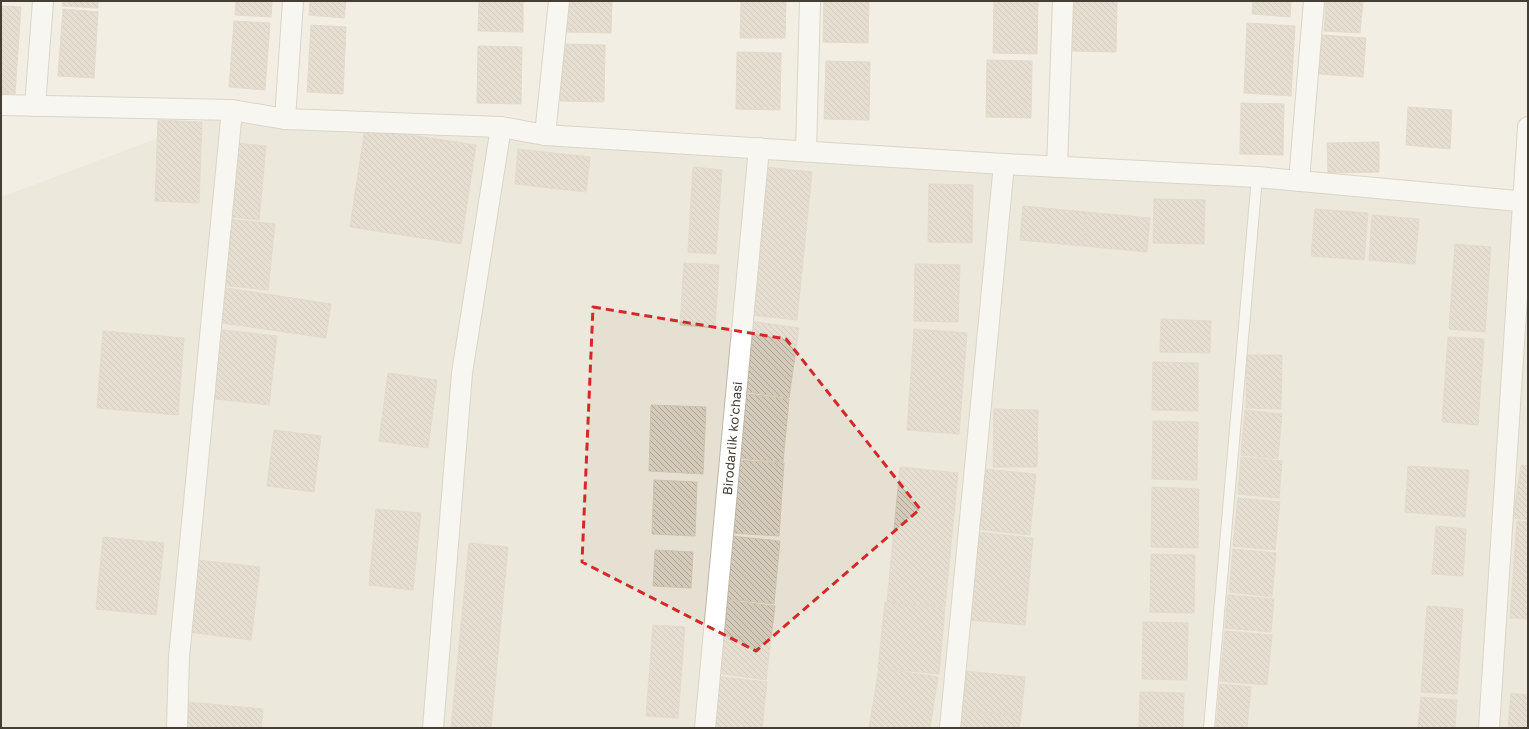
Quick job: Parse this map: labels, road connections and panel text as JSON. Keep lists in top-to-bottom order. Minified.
{"streets":{"street":["Birodarlik ko'chasi"]}}
